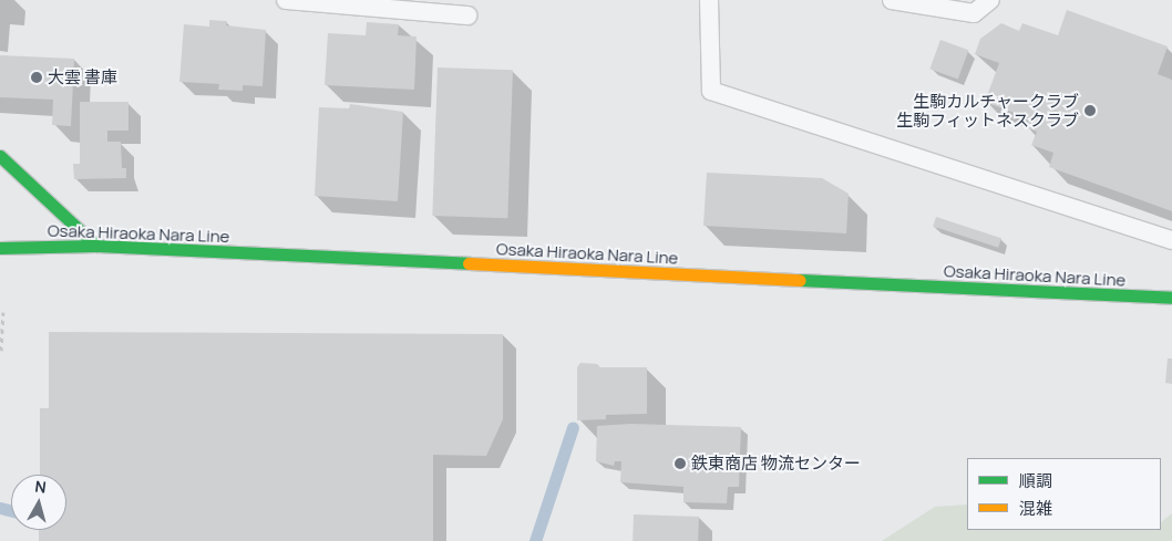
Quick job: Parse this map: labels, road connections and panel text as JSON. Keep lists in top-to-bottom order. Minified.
{"streets":{"main road":["Osaka Hiraoka Nara Line"]},"places":["大雲 書庫","生駒カルチャークラブ 生駒フィットネスクラブ","鉄東商店 物流センター"],"legend":["順調","混雑"],"north":"top"}
